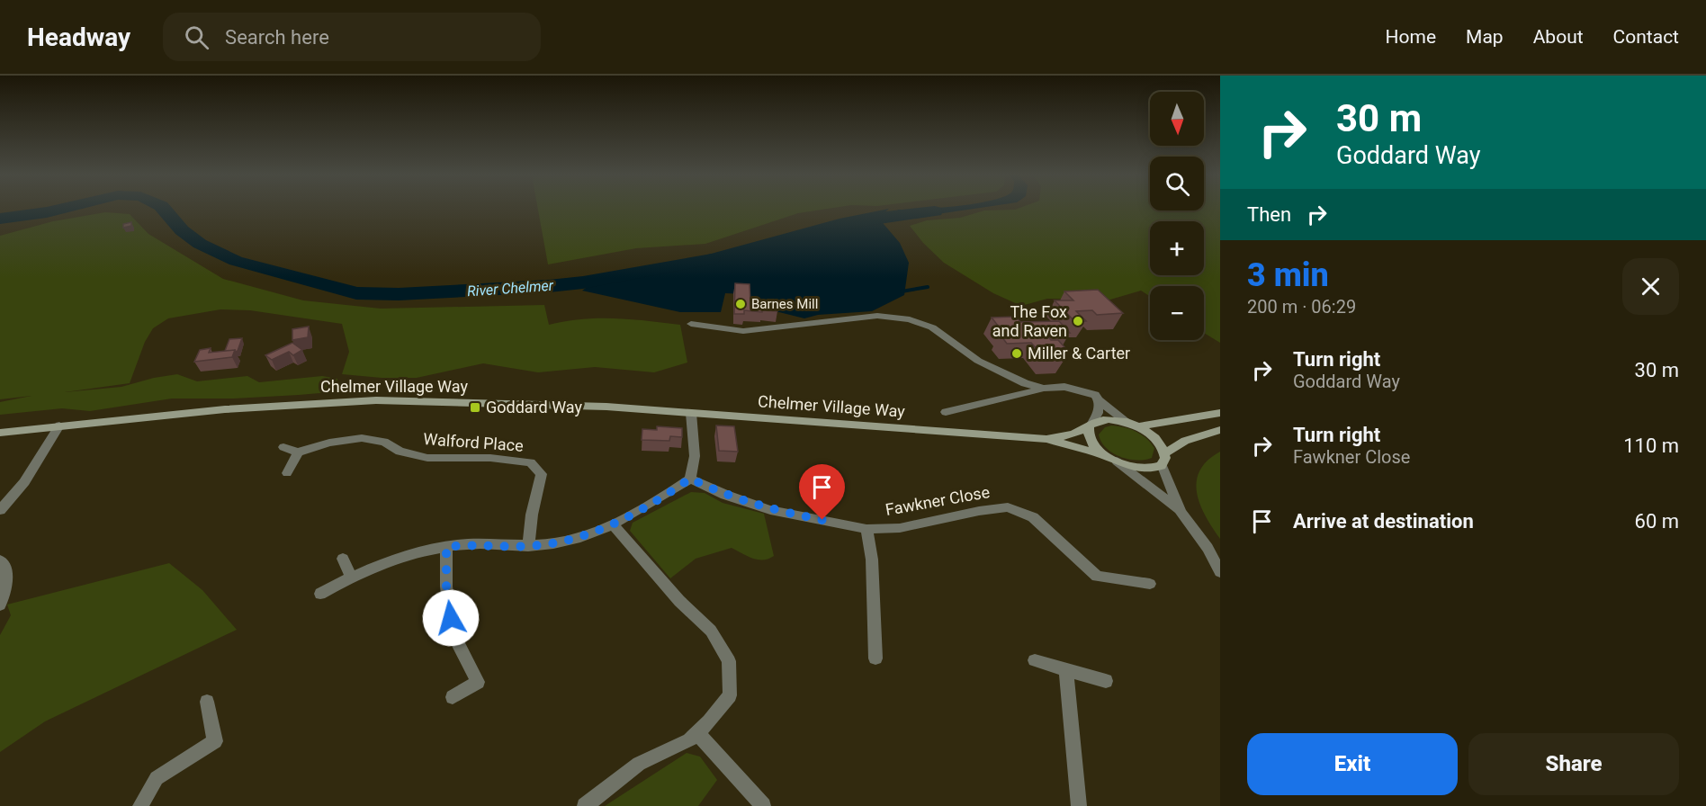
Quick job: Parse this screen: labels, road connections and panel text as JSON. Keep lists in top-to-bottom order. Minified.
{"streets":{"street":["Chelmer Village Way","Walford Place","Fawkner Close"]},"water":["River Chelmer"],"places":{"other":["Barnes Mill","The Fox and Raven","Miller & Carter"],"transit":["Goddard Way"]},"north":"bottom","page":{"header":"Headway","search":"Search here","nav":["Home","Map","About","Contact"],"turn":["30 m","Goddard Way"],"map_buttons":["+","−"],"then":"Then","heading":["3 min","200 m · 06:29"],"list":[{"name":"Turn right","note":"Goddard Way","value":"30 m"},{"name":"Turn right","note":"Fawkner Close","value":"110 m"},{"name":"Arrive at destination","value":"60 m"}],"buttons":["Exit","Share"]}}
